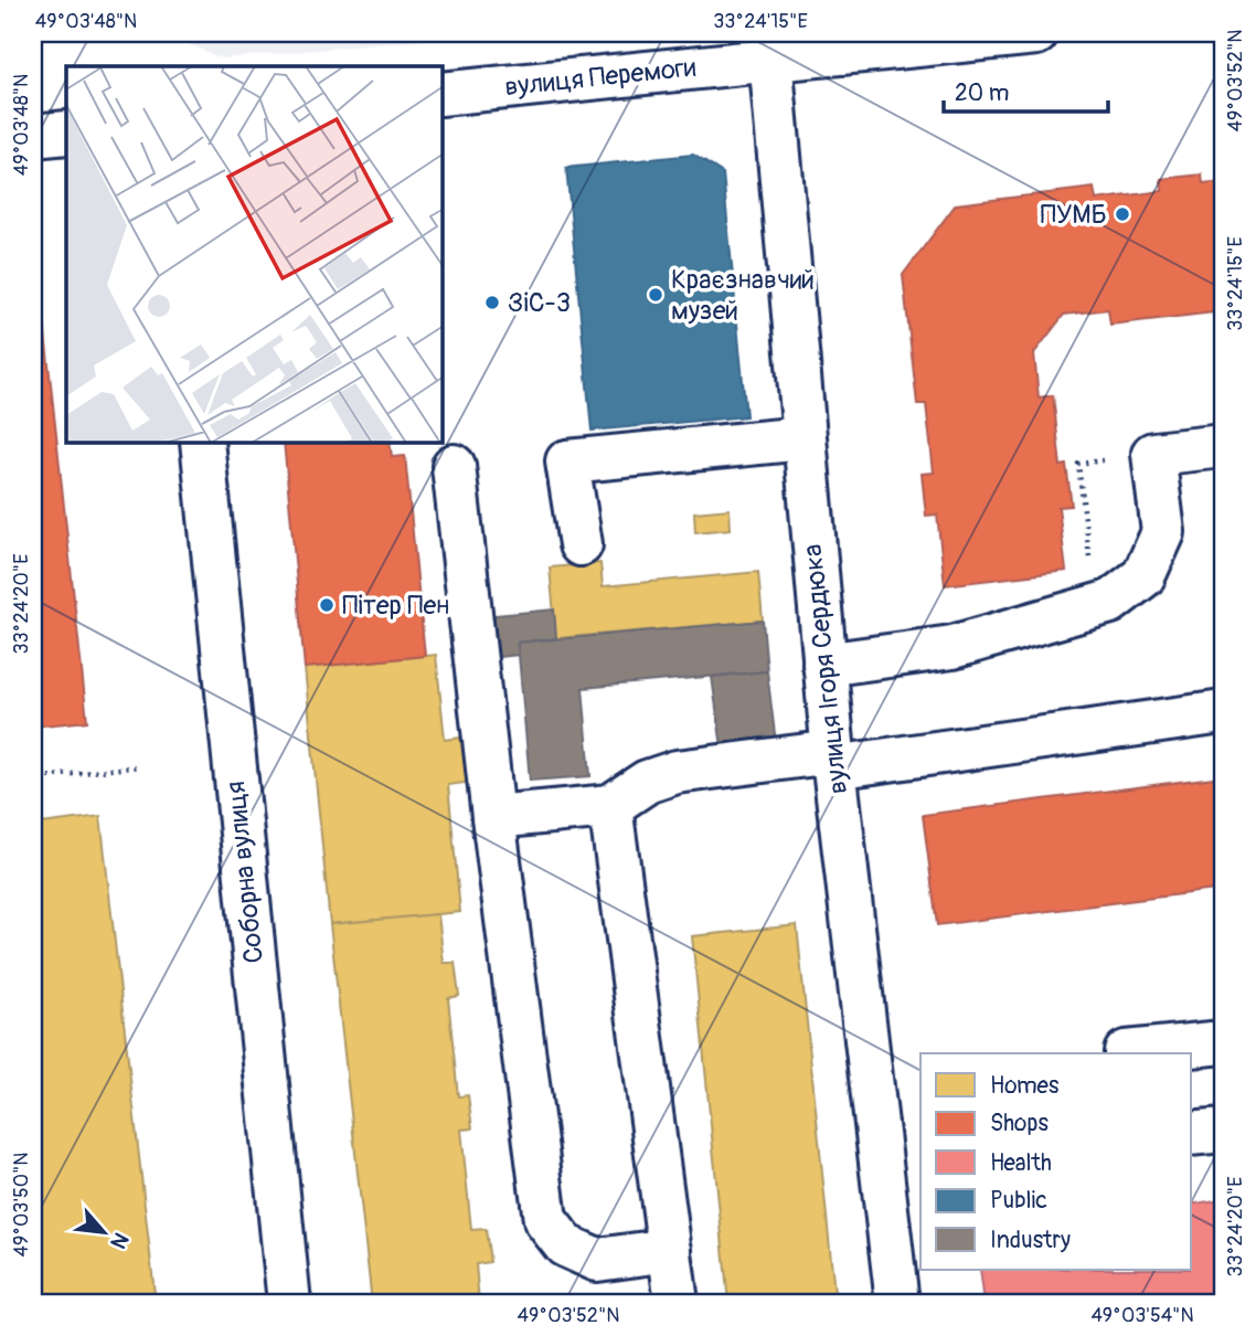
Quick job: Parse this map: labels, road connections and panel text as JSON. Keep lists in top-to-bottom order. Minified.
{"streets":{"street":["вулиця Перемоги","вулиця Ігоря Сердюка","Соборна вулиця"]},"crossings":[["вулиця Перемоги","вулиця Ігоря Сердюка"]],"places":["ПУМБ","Краєзнавчий музей","ЗіС-3","Пітер Пен"],"legend":["Homes","Shops","Health","Public","Industry"],"scale_bar":"20 m","north":"bottom right","coordinates":["49°03'48\"N","33°24'15\"E","49°03'52\"N","33°24'20\"E","49°03'50\"N","49°03'54\"N"]}
